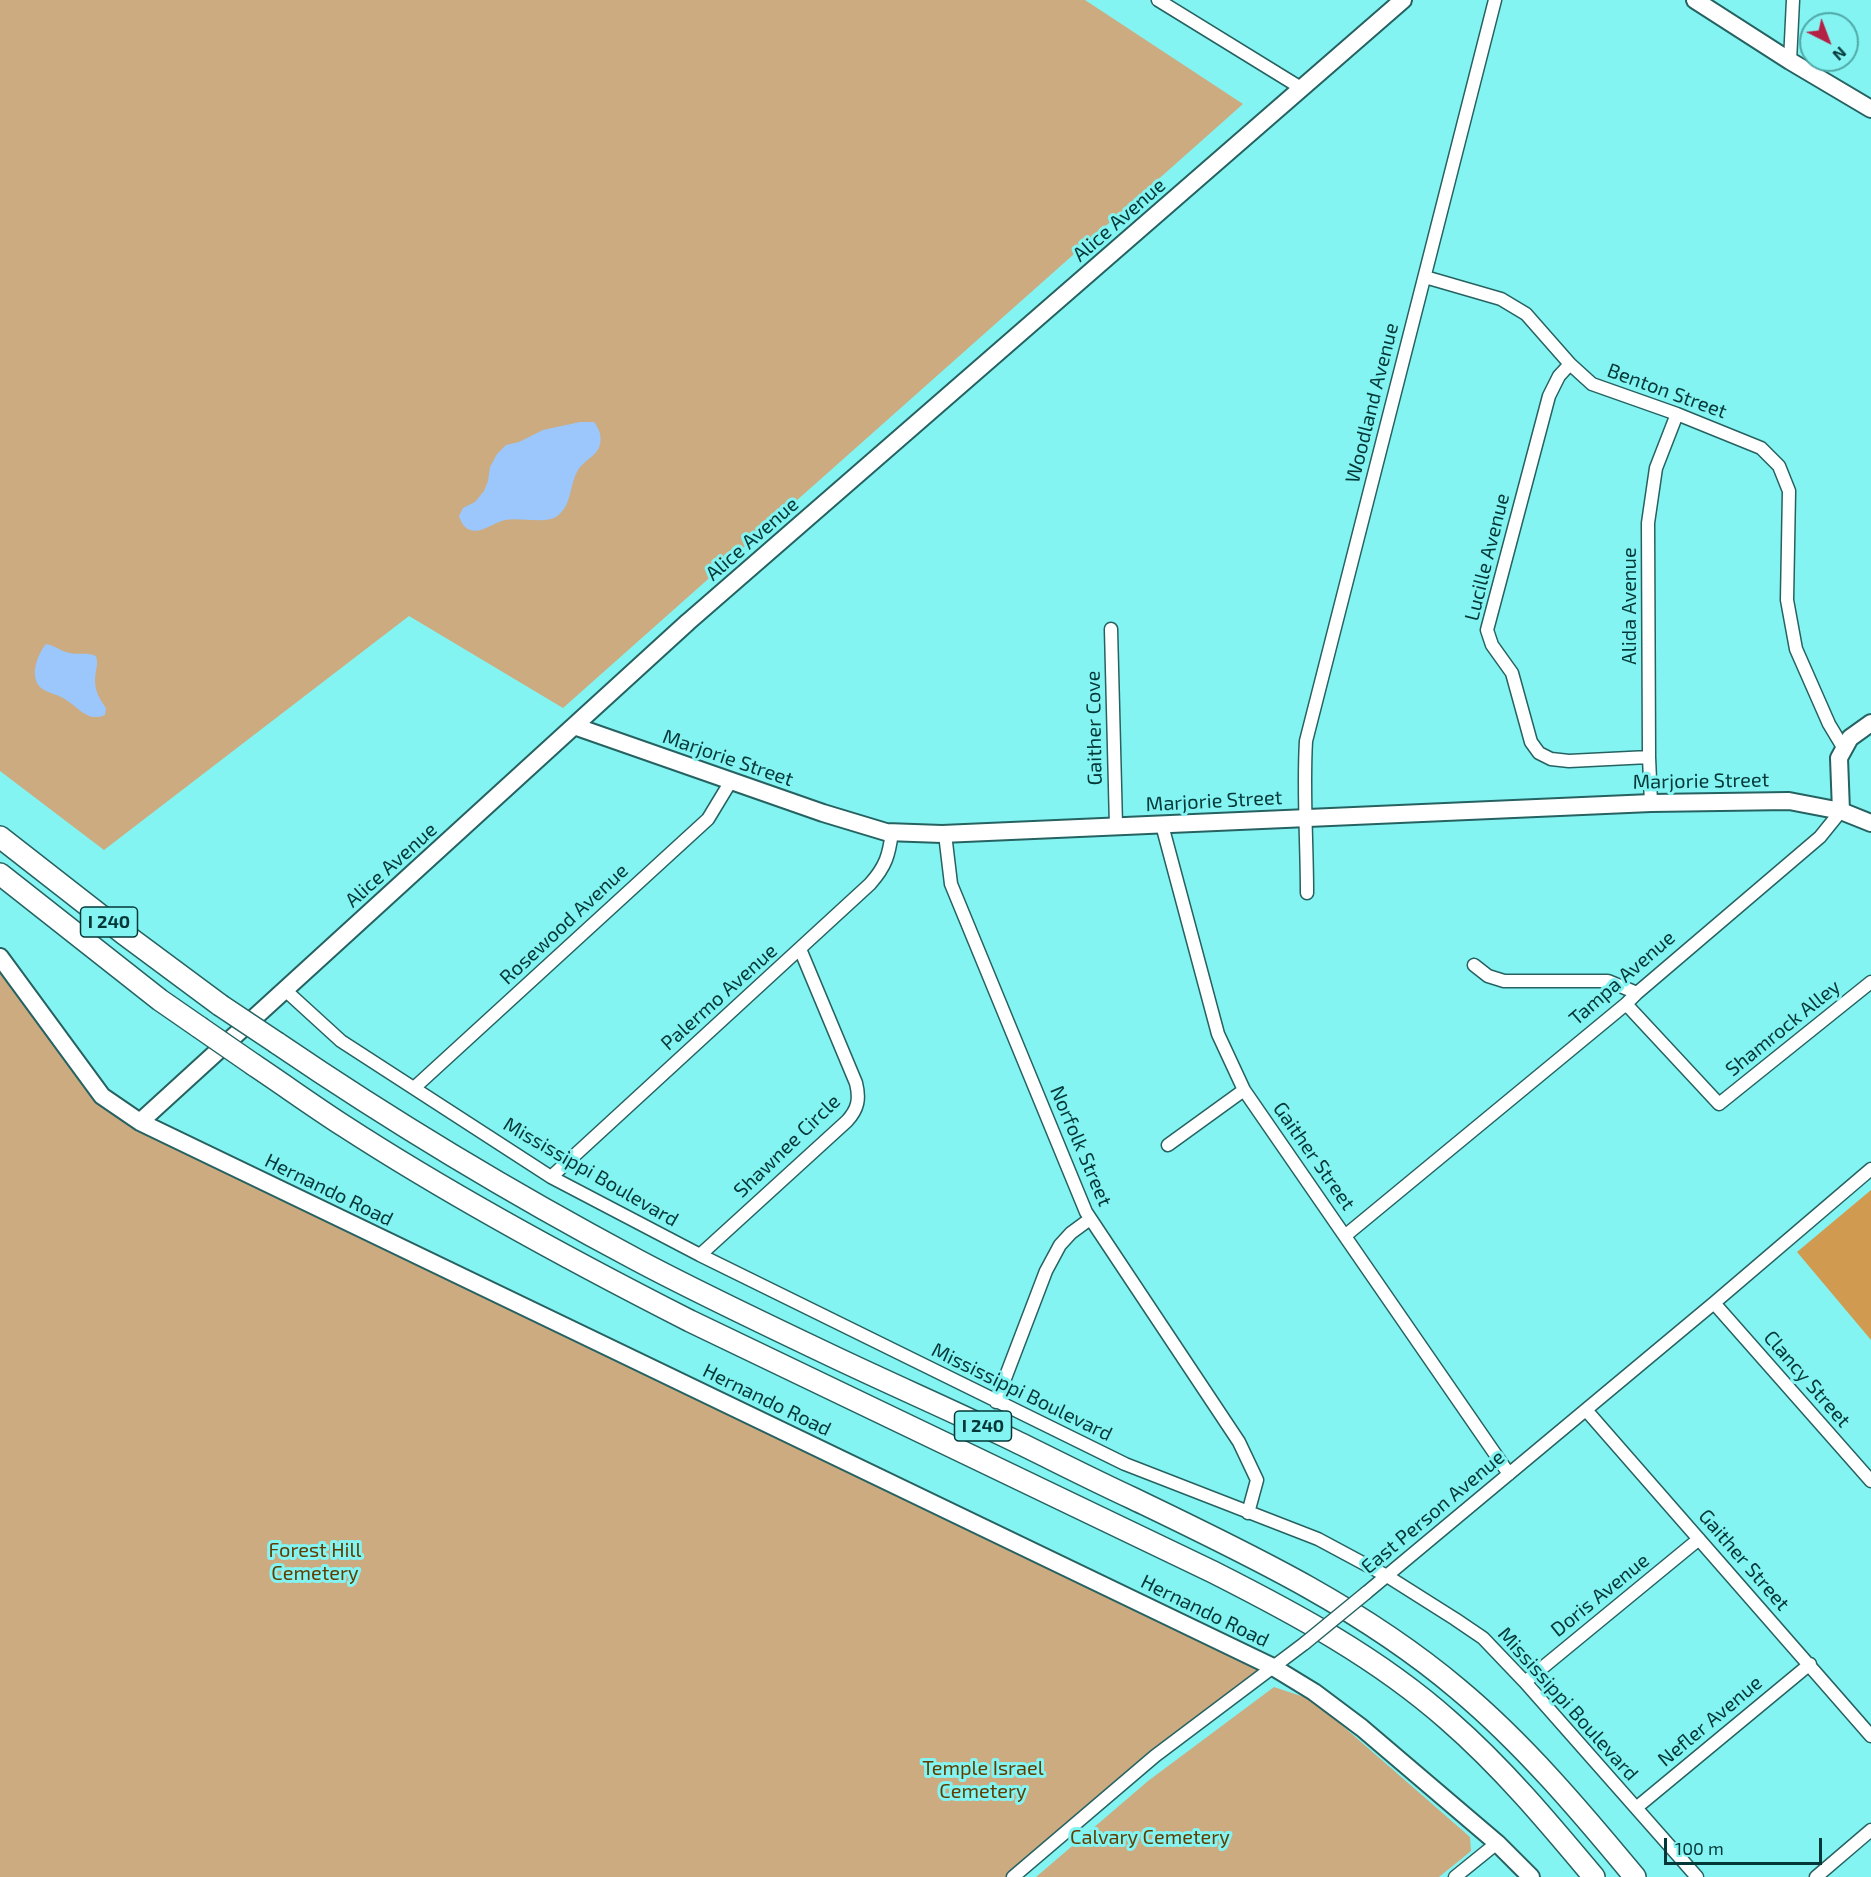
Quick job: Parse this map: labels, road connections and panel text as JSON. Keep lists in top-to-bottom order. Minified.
{"streets":{"highway":["I 240"],"street":["Alice Avenue","Benton Street","Woodland Avenue","Lucille Avenue","Alida Avenue","Gaither Cove","Marjorie Street","Rosewood Avenue","Tampa Avenue","Palermo Avenue","Shamrock Alley","Shawnee Circle","Norfolk Street","Gaither Street","Mississippi Boulevard","Hernando Road","Clancy Street","East Person Avenue","Doris Avenue","Nefler Avenue"]},"crossings":[["Alice Avenue","Marjorie Street"],["Alice Avenue","Mississippi Boulevard"],["Alice Avenue","Hernando Road"],["Benton Street","Woodland Avenue"],["Benton Street","Lucille Avenue"],["Benton Street","Alida Avenue"],["Woodland Avenue","Marjorie Street"],["Lucille Avenue","Alida Avenue"],["Alida Avenue","Marjorie Street"],["Gaither Cove","Marjorie Street"],["Marjorie Street","Rosewood Avenue"],["Marjorie Street","Tampa Avenue"],["Marjorie Street","Palermo Avenue"],["Marjorie Street","Norfolk Street"],["Marjorie Street","Gaither Street"],["Rosewood Avenue","Mississippi Boulevard"],["Tampa Avenue","Shamrock Alley"],["Tampa Avenue","Gaither Street"],["Palermo Avenue","Shawnee Circle"],["Palermo Avenue","Mississippi Boulevard"],["Shawnee Circle","Mississippi Boulevard"],["Norfolk Street","Mississippi Boulevard"],["Gaither Street","East Person Avenue"],["Gaither Street","Doris Avenue"],["Gaither Street","Nefler Avenue"],["Mississippi Boulevard","East Person Avenue"],["Mississippi Boulevard","Doris Avenue"],["Mississippi Boulevard","Nefler Avenue"],["Hernando Road","East Person Avenue"],["Clancy Street","East Person Avenue"]],"parks":["Forest Hill Cemetery","Temple Israel Cemetery","Calvary Cemetery"],"scale_bar":"100 m","north":"bottom right"}
